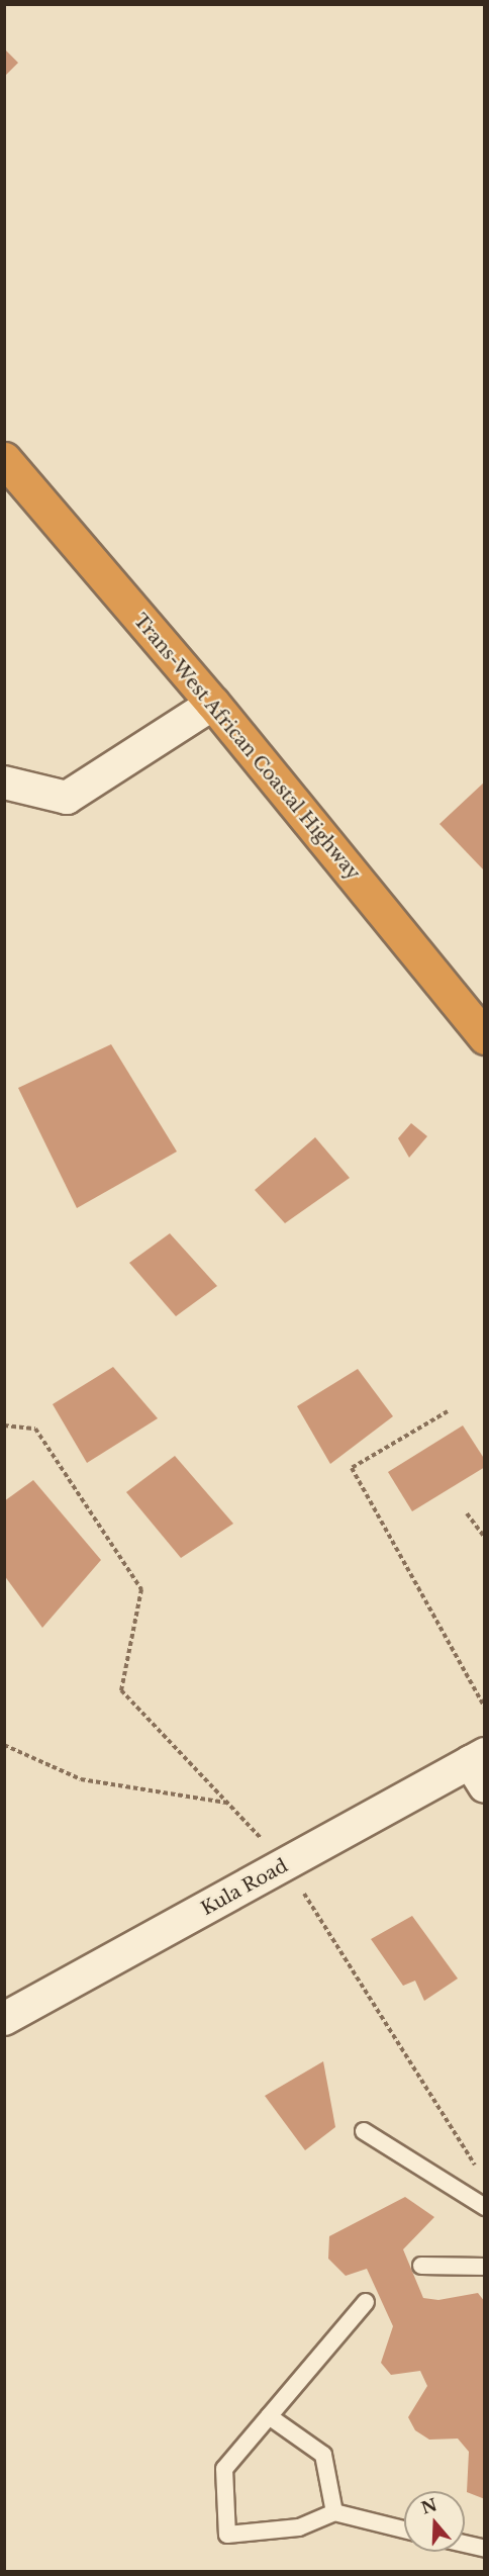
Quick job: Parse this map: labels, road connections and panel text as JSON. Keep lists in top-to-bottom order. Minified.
{"streets":{"highway":["Trans-West African Coastal Highway"],"street":["Kula Road"]},"north":"top"}
